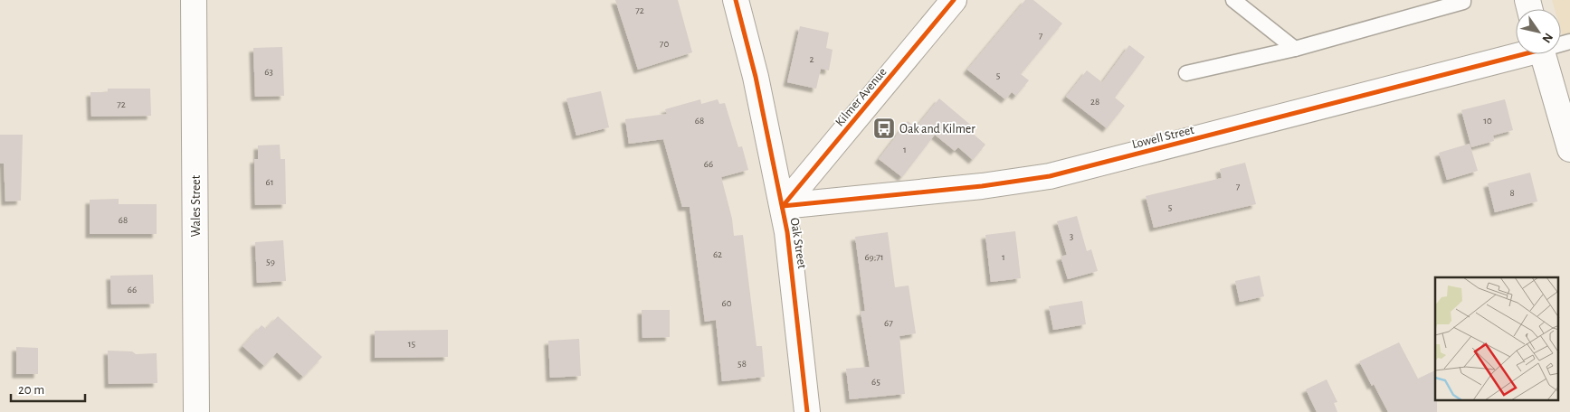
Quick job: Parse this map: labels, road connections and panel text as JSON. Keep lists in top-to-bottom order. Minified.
{"streets":{"street":["Kilmer Avenue","Lowell Street","Wales Street","Oak Street"]},"crossings":[["Kilmer Avenue","Lowell Street"],["Kilmer Avenue","Oak Street"],["Lowell Street","Oak Street"]],"places":{"bus stop":["Oak and Kilmer"]},"house_numbers":["72","7","70","2","63","5","28","72","68","10","1","66","61","7","8","5","68","3","62","69;71","1","59","66","60","67","15","58","65"],"scale_bar":"20 m","north":"bottom right"}
